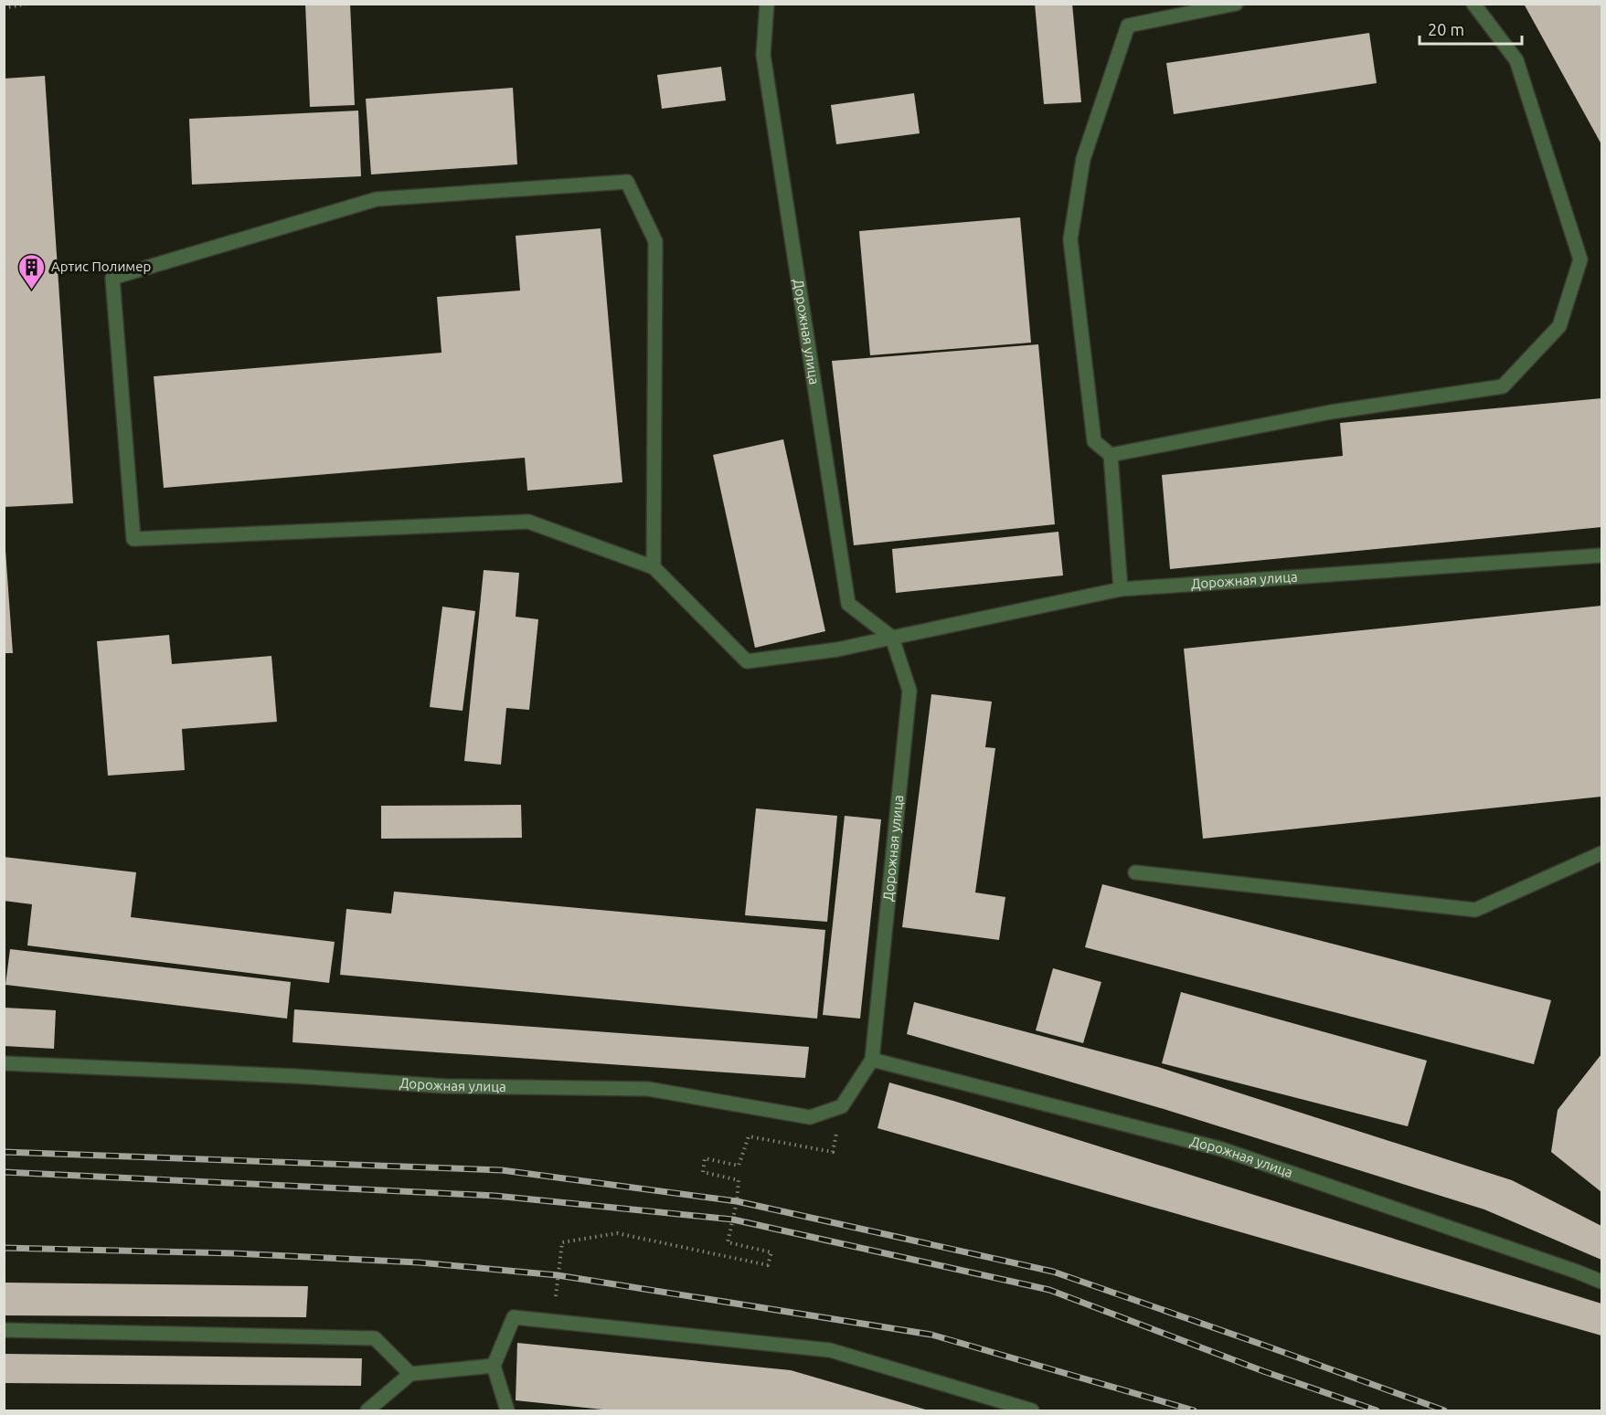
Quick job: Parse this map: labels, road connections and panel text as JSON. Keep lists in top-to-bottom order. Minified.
{"streets":{"street":["Дорожная улица"]},"places":{"building":["Артис Полимер"]},"scale_bar":"20 m"}
